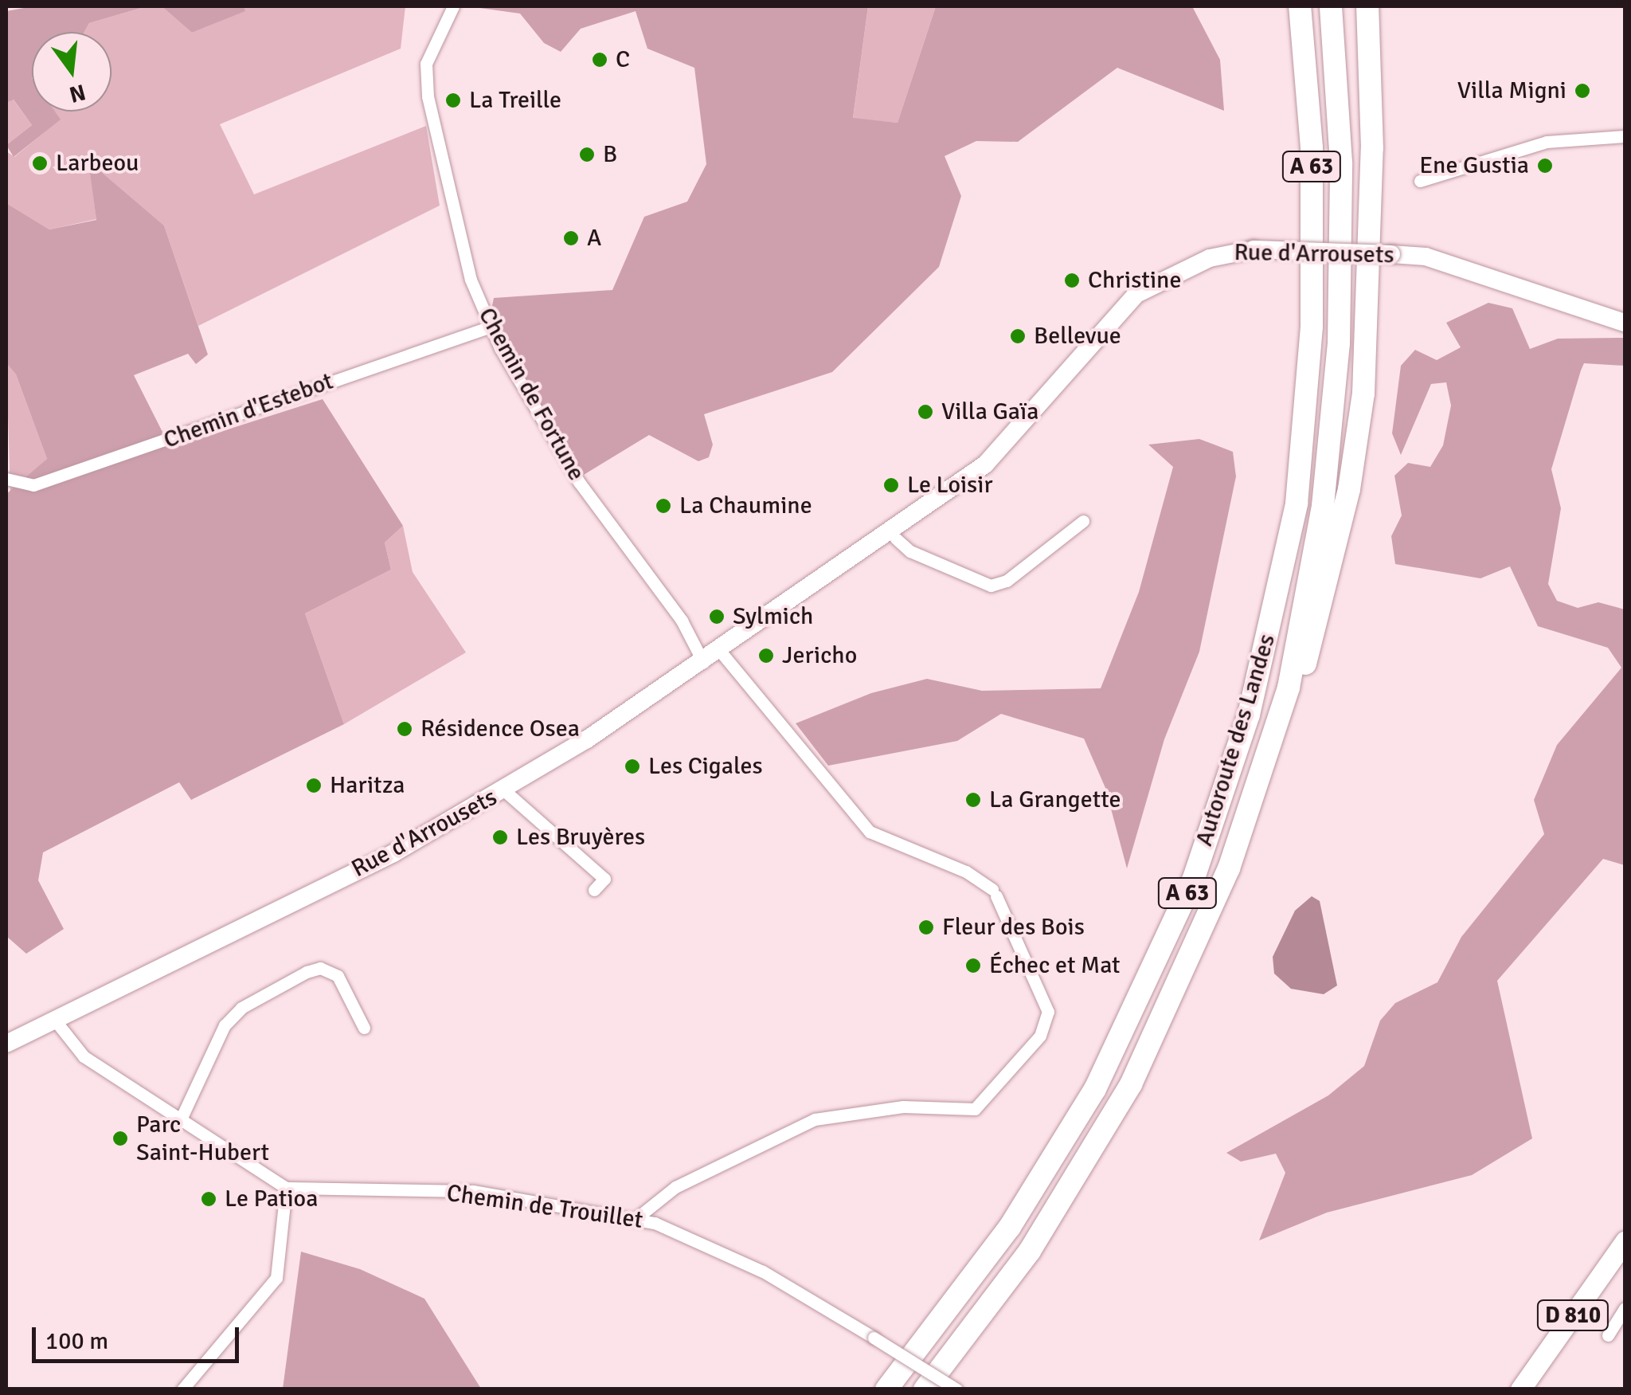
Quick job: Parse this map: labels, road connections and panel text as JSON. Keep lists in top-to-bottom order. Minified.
{"streets":{"highway":["A 63","Autoroute des Landes"],"main road":["Rue d'Arrousets","D 810"],"street":["Chemin de Fortune","Chemin d'Estebot","Chemin de Trouillet"]},"crossings":[["Rue d'Arrousets","Chemin de Fortune"],["Chemin de Fortune","Chemin d'Estebot"]],"places":["C","Villa Migni","La Treille","B","Larbeou","Ene Gustia","A","Christine","Bellevue","Villa Gaïa","Le Loisir","La Chaumine","Sylmich","Jericho","Résidence Osea","Les Cigales","Haritza","La Grangette","Les Bruyères","Fleur des Bois","Échec et Mat","Parc Saint-Hubert","Le Patioa"],"scale_bar":"100 m","north":"bottom"}
